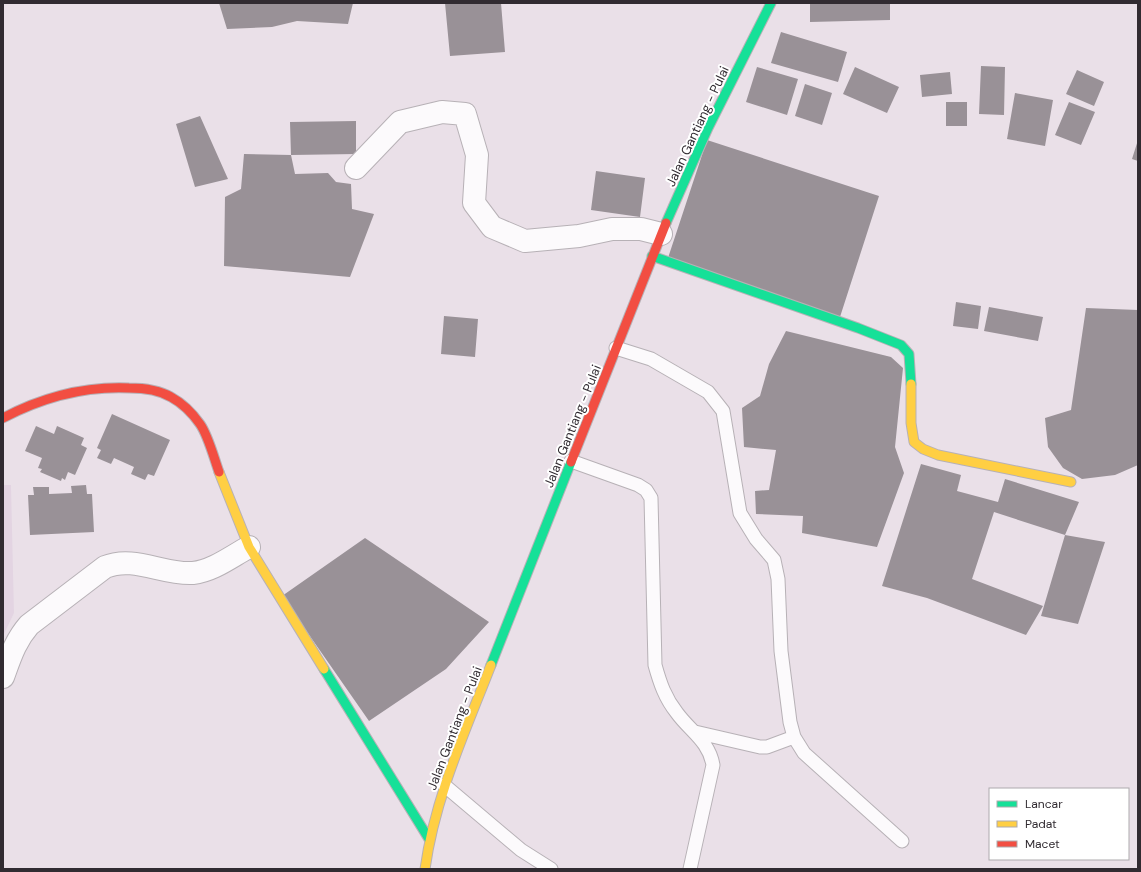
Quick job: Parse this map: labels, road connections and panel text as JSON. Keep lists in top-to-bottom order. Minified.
{"streets":{"street":["Jalan Gantiang - Pulai"]},"legend":["Lancar","Padat","Macet"]}
